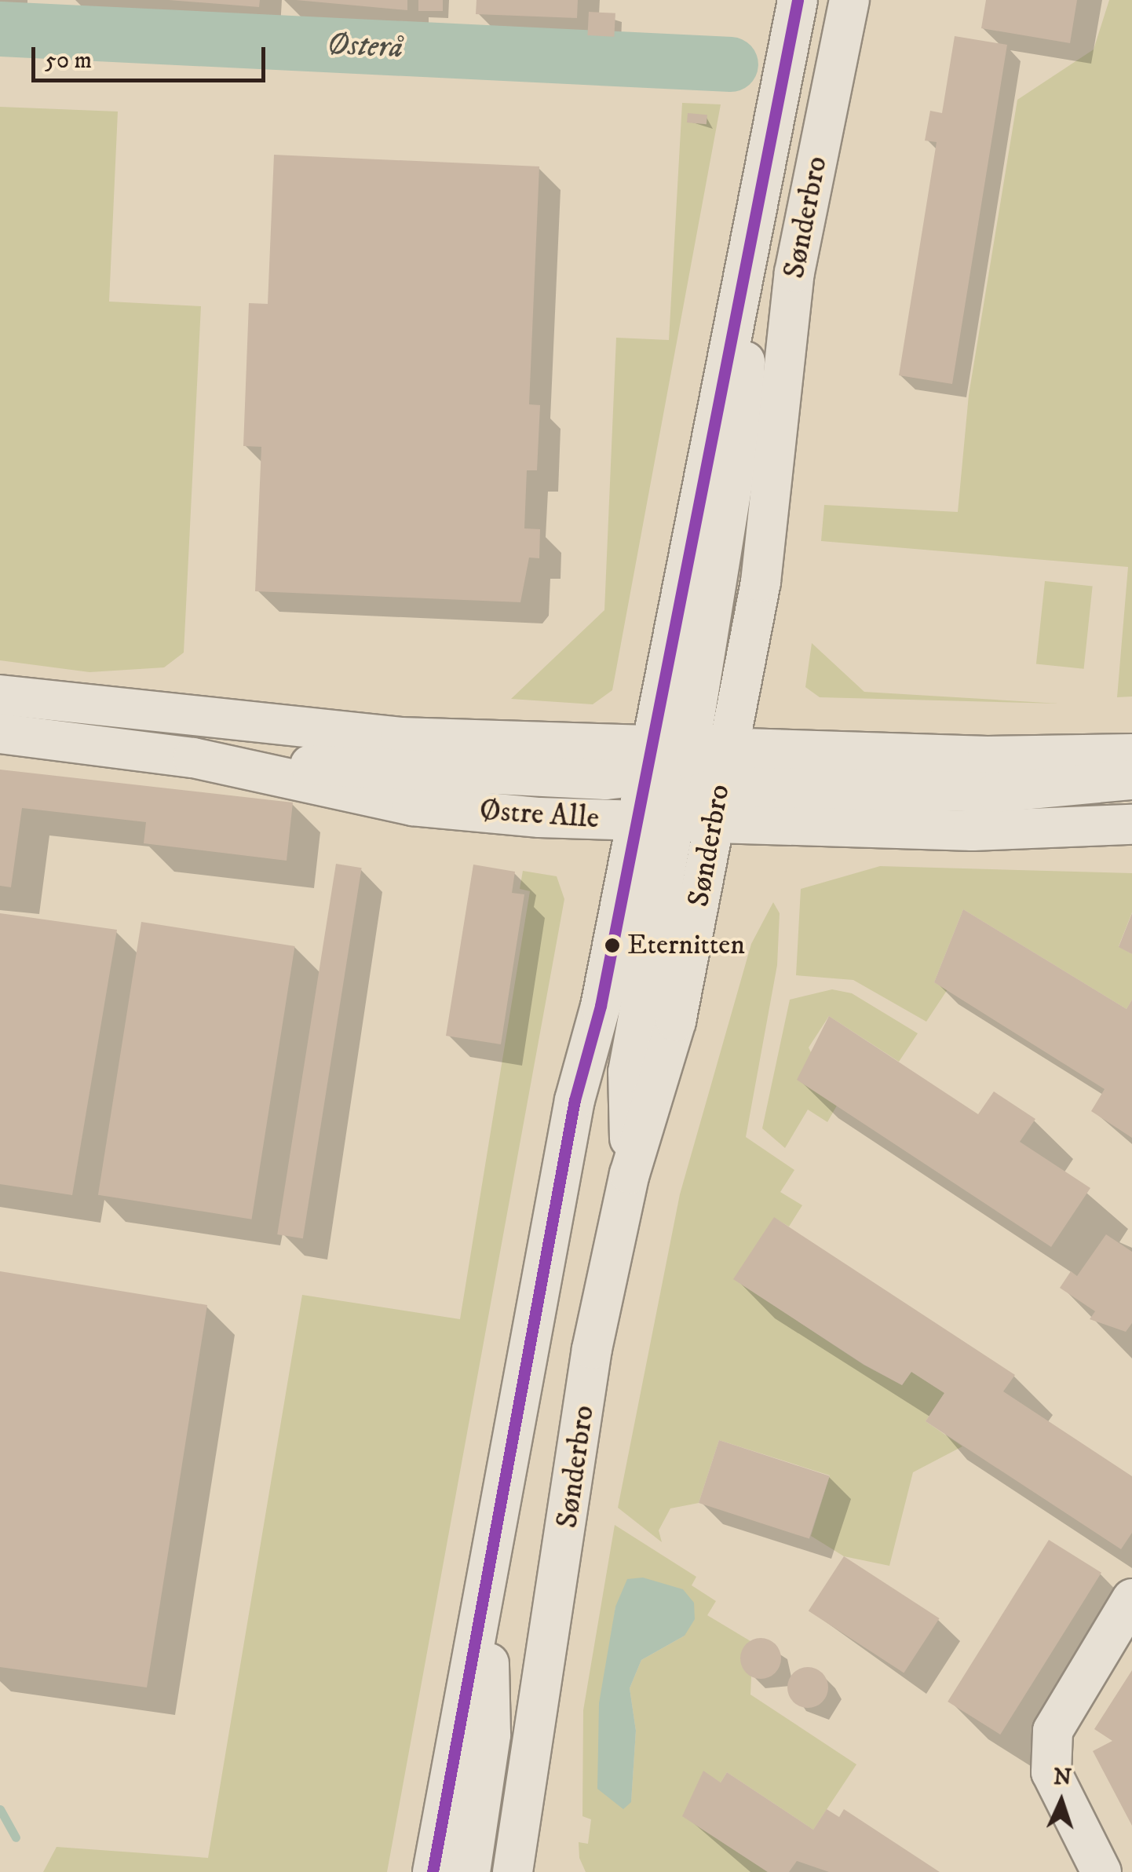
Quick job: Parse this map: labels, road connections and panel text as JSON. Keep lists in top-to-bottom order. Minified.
{"streets":{"street":["Sønderbro"]},"water":["Østerå"],"places":["Eternitten"],"scale_bar":"50 m","north":"top"}
